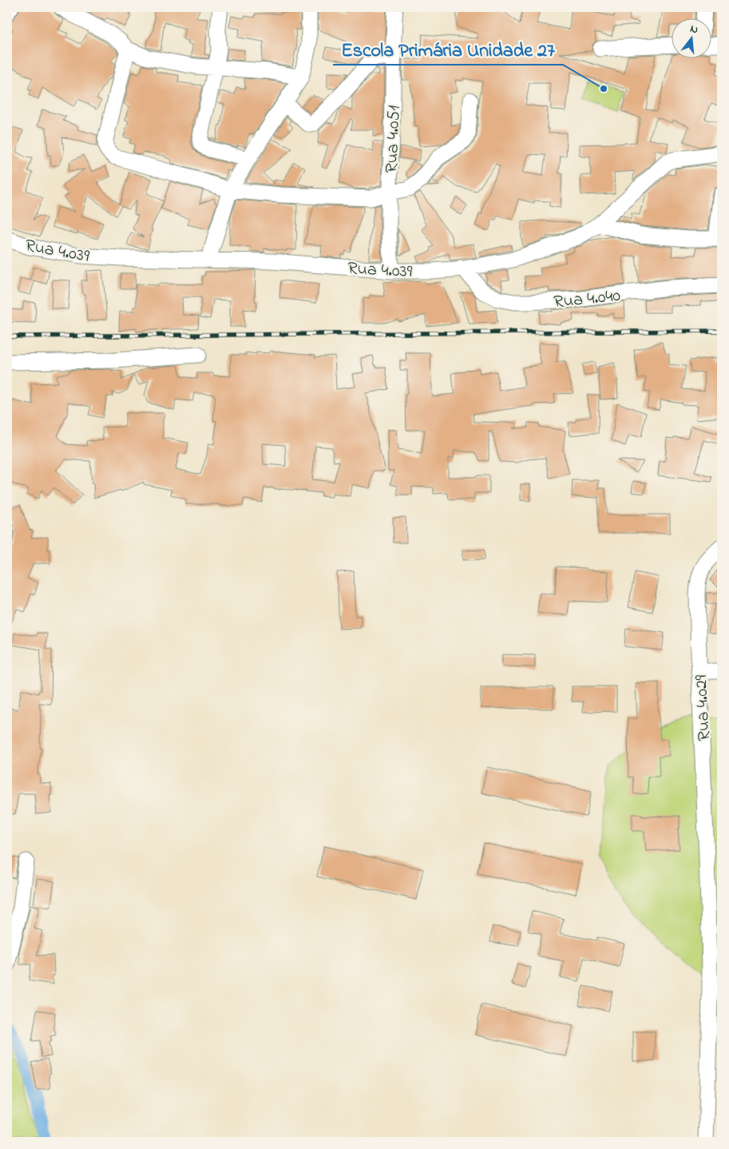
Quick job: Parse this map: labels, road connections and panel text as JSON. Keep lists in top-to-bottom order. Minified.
{"streets":{"street":["Rua 4.051","Rua 4.039","Rua 4.040","Rua 4.029"]},"crossings":[["Rua 4.051","Rua 4.039"],["Rua 4.039","Rua 4.040"]],"places":["Escola Primária Unidade 27"],"north":"top"}
